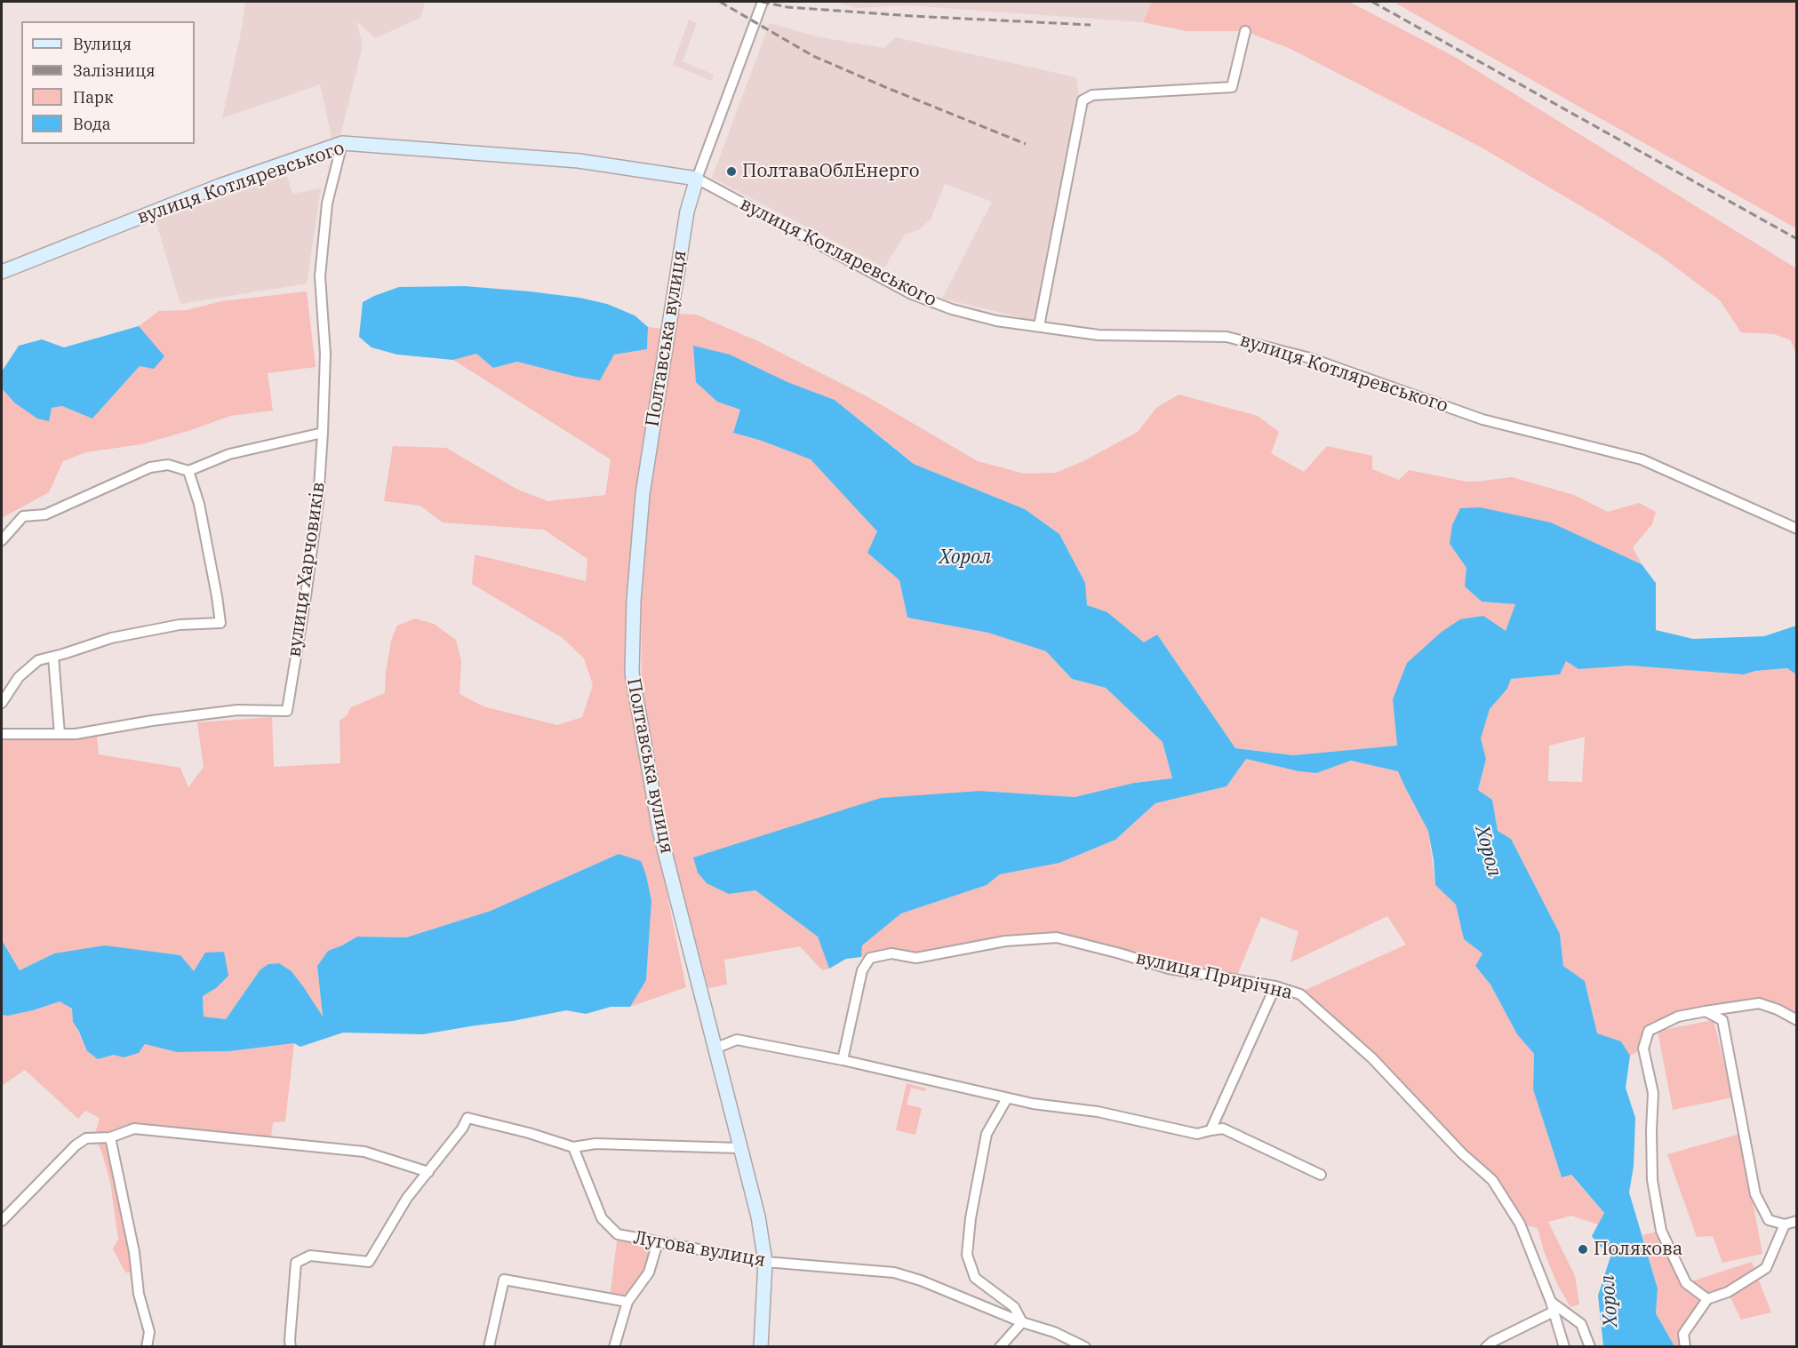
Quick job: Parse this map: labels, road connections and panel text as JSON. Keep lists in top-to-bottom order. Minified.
{"streets":{"street":["вулиця Котляревського","Полтавська вулиця","вулиця Харчовиків","вулиця Прирічна","Лугова вулиця"]},"crossings":[["вулиця Котляревського","Полтавська вулиця"],["вулиця Котляревського","вулиця Харчовиків"],["Полтавська вулиця","Лугова вулиця"]],"water":["Хорол"],"places":["ПолтаваОблЕнерго","Полякова"],"legend":["Вулиця","Залізниця","Парк","Вода"]}
